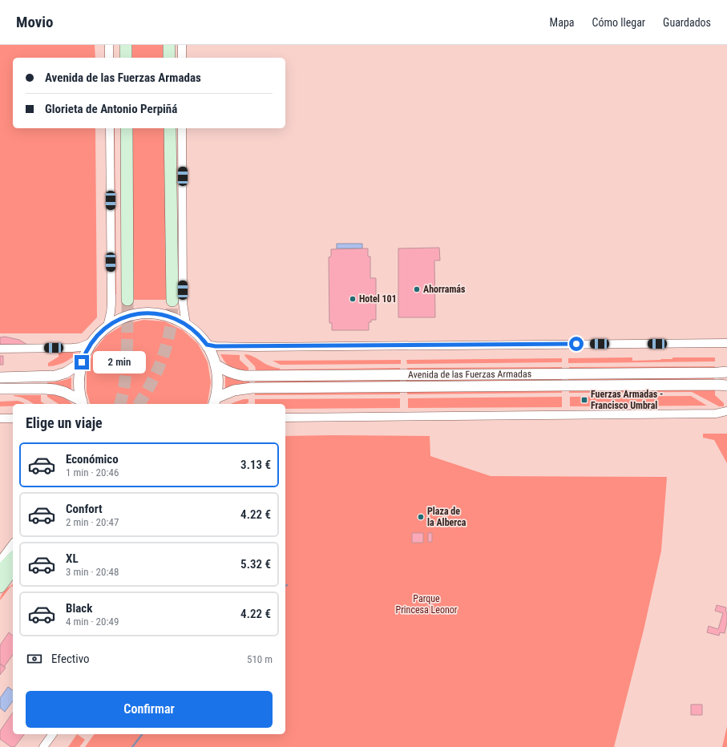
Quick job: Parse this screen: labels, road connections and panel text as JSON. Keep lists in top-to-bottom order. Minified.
{"streets":{"street":["Avenida de las Fuerzas Armadas"]},"parks":["Parque Princesa Leonor"],"places":{"other":["Ahorramás","Hotel 101","Plaza de la Alberca"],"transit":["Fuerzas Armadas - Francisco Umbral"]},"page":{"header":"Movio","nav":["Mapa","Cómo llegar","Guardados"],"banner":["Avenida de las Fuerzas Armadas","Glorieta de Antonio Perpiñá"],"bubble":"2 min","heading":"Elige un viaje","list":[{"name":"Económico","note":"1 min · 20:46","value":"3.13 €"},{"name":"Confort","note":"2 min · 20:47","value":"4.22 €"},{"name":"XL","note":"3 min · 20:48","value":"5.32 €"},{"name":"Black","note":"4 min · 20:49","value":"4.22 €"}],"pay":["Efectivo","510 m"],"buttons":"Confirmar"}}
